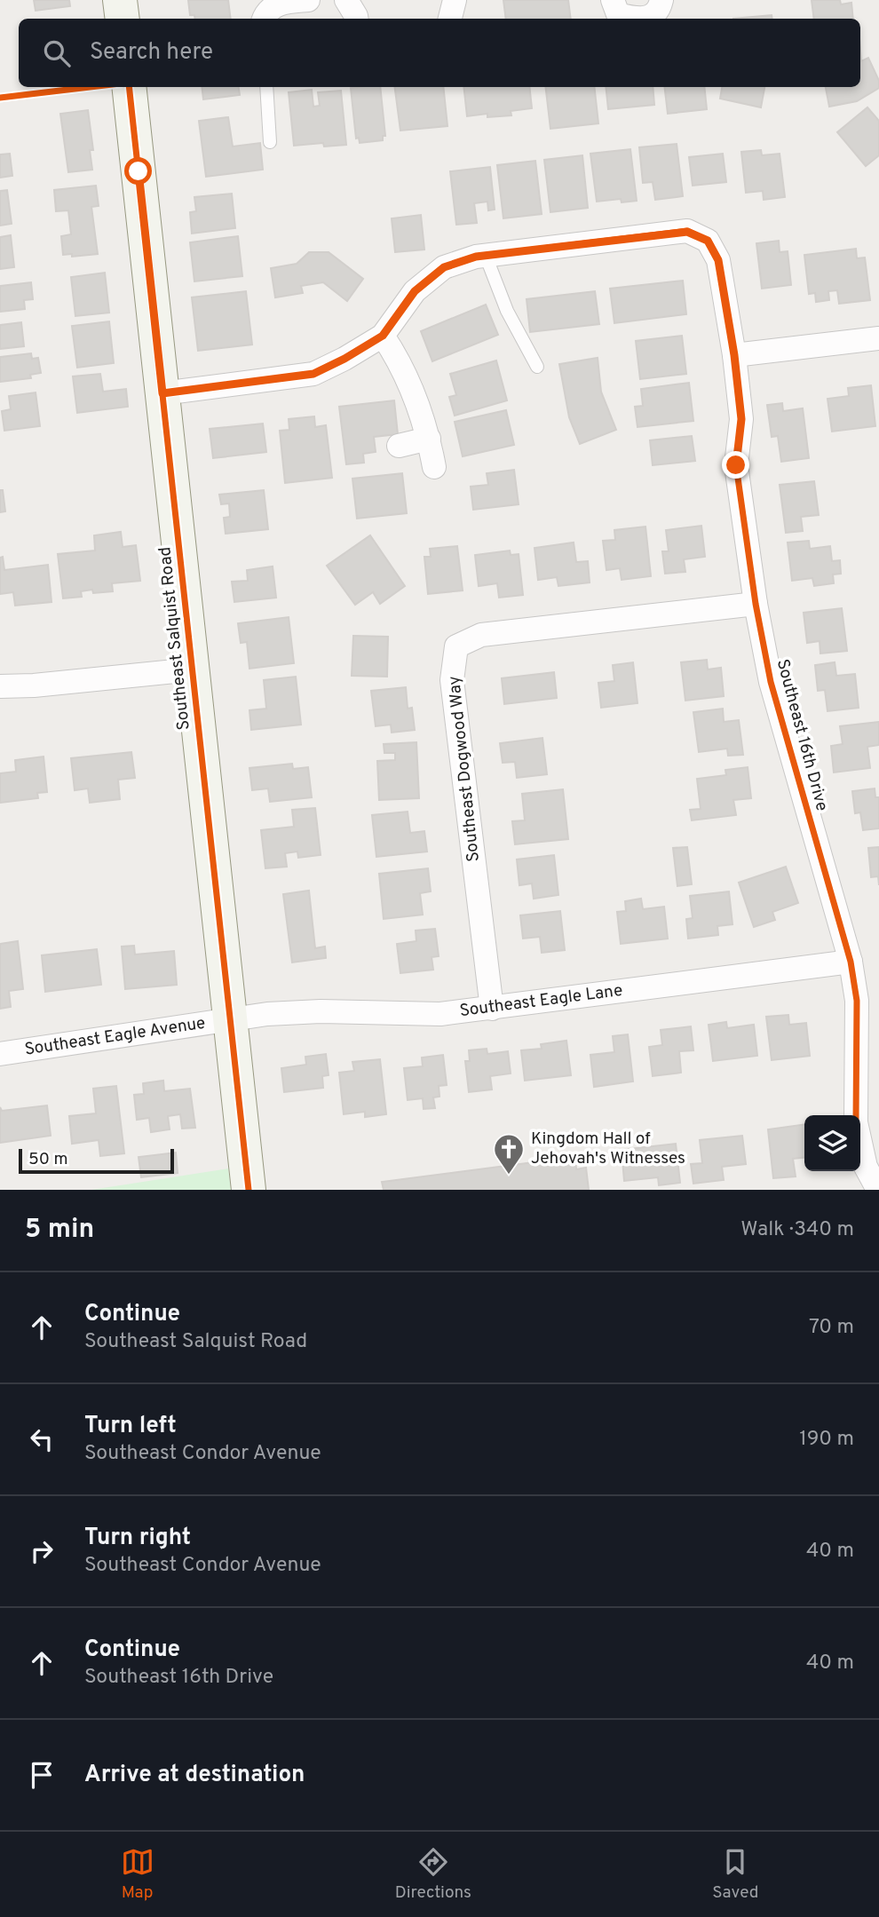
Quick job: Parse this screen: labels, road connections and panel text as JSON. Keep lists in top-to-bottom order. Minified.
{"streets":{"street":["Southeast Salquist Road","Southeast 16th Drive","Southeast Dogwood Way","Southeast Eagle Lane","Southeast Eagle Avenue"]},"crossings":[["Southeast Salquist Road","Southeast Eagle Lane"],["Southeast Salquist Road","Southeast Eagle Avenue"],["Southeast 16th Drive","Southeast Dogwood Way"],["Southeast 16th Drive","Southeast Eagle Lane"],["Southeast Dogwood Way","Southeast Eagle Lane"],["Southeast Eagle Lane","Southeast Eagle Avenue"]],"places":{"church":["Kingdom Hall of Jehovah's Witnesses"]},"scale_bar":"50 m","page":{"search":"Search here","scale":"50 m","heading":["5 min","Walk · 340 m"],"list":[["Continue","Southeast Salquist Road","70 m"],["Turn left","Southeast Condor Avenue","190 m"],["Turn right","Southeast Condor Avenue","40 m"],["Continue","Southeast 16th Drive","40 m"],"Arrive at destination"],"nav":["Map","Directions","Saved"]}}
